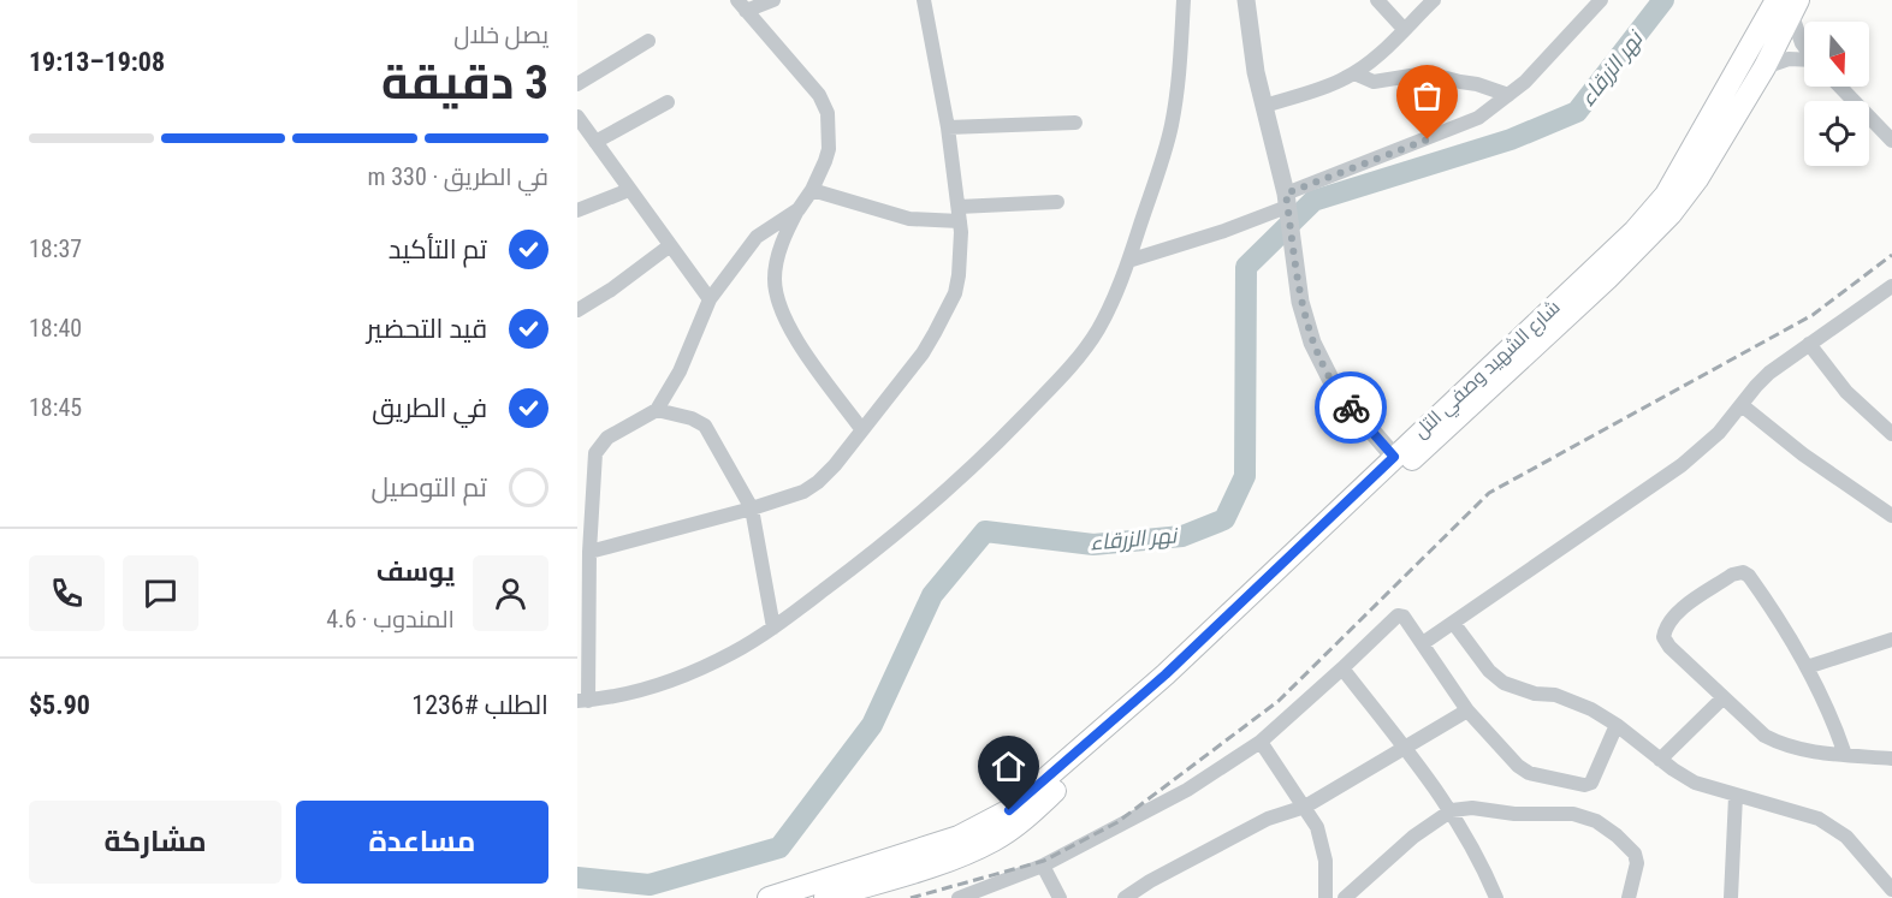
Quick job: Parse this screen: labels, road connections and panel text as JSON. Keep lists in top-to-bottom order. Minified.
{"streets":{"main road":["شارع الشهيد وصفي التل"]},"water":["نهر الزرقاء"],"north":"bottom","page":{"heading":["3 دقيقة","يصل خلال","19:08–19:13"],"panel":["يوسف","المندوب · 4.6","الطلب #1236","$5.90"],"bar":"في الطريق · 330 m","list":[["تم التأكيد","18:37"],["قيد التحضير","18:40"],["في الطريق","18:45"],"تم التوصيل"],"buttons":["مساعدة","مشاركة"]}}
